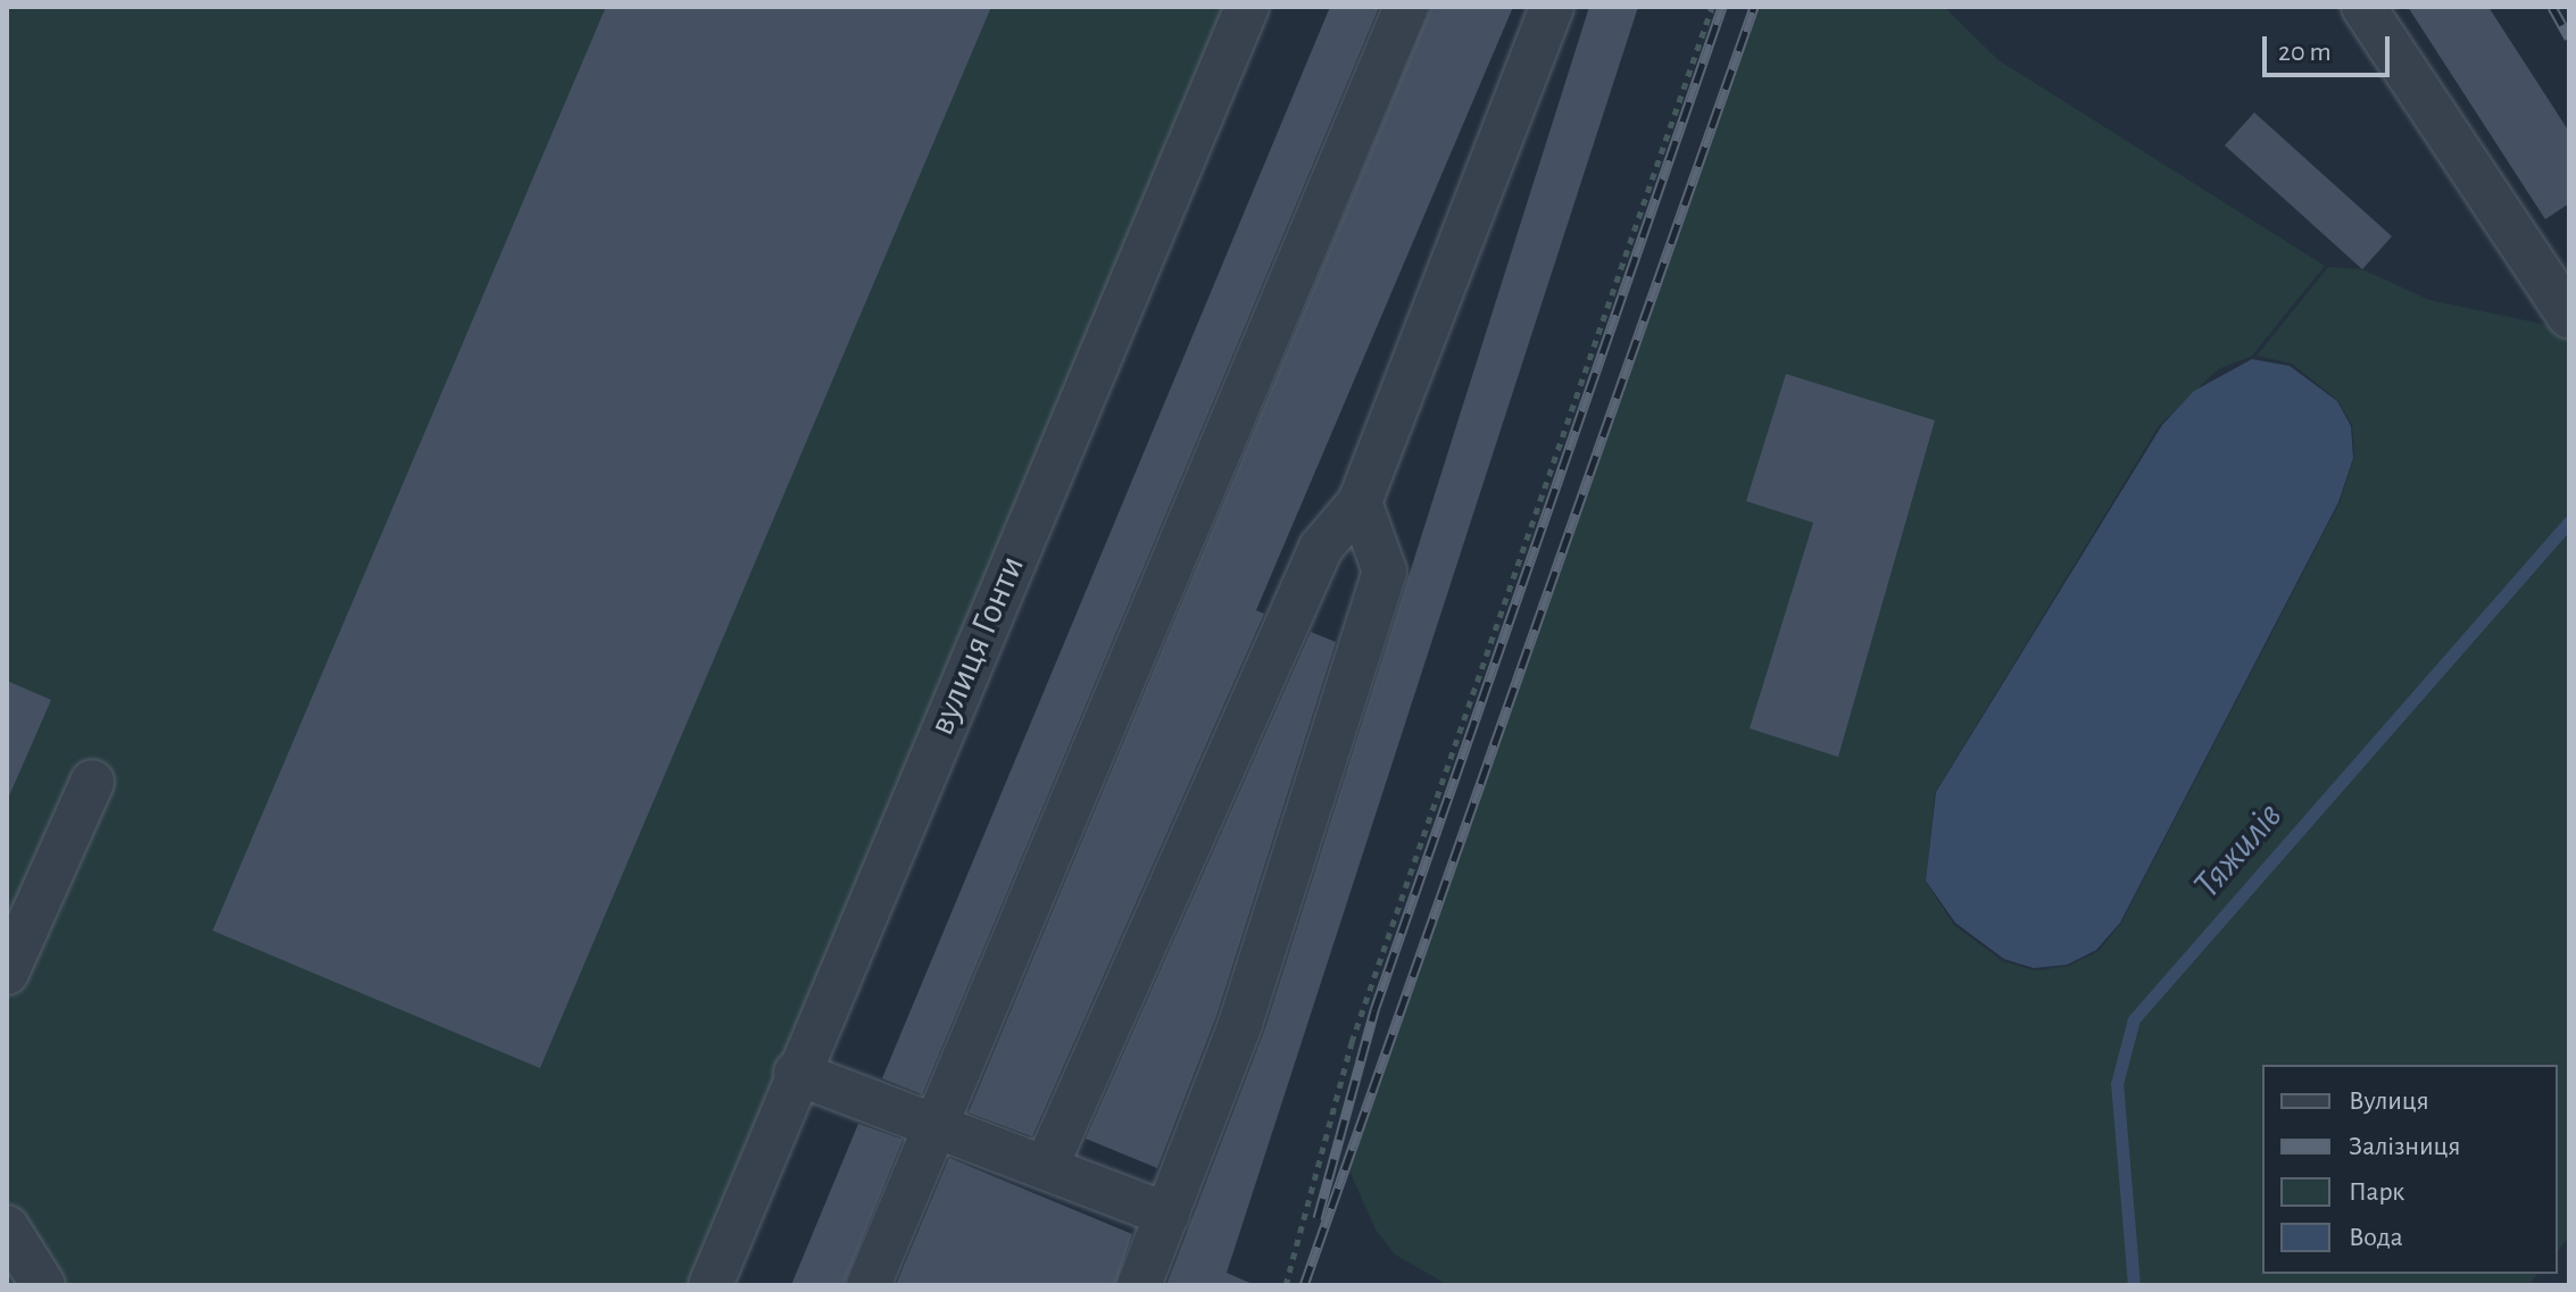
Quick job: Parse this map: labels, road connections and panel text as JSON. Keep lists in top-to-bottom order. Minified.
{"streets":{"street":["вулиця Гонти"]},"water":["Тяжилів"],"legend":["Вулиця","Залізниця","Парк","Вода"],"scale_bar":"20 m"}
